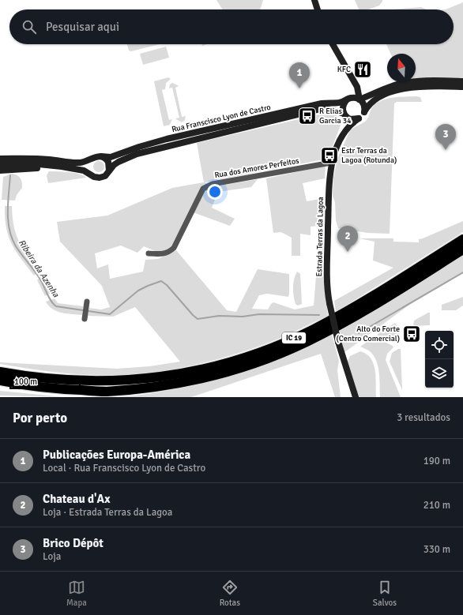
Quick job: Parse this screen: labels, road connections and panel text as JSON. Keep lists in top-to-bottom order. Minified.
{"streets":{"highway":["IC 19"],"street":["Rua Franscisco Lyon de Castro","Rua dos Amores Perfeitos","Estrada Terras da Lagoa"]},"crossings":[["Rua Franscisco Lyon de Castro","Estrada Terras da Lagoa"],["Rua dos Amores Perfeitos","Estrada Terras da Lagoa"]],"water":["Ribeira da Azenha"],"places":{"restaurant":["KFC"],"bus stop":["R Elias Garcia 34","Estr Terras da Lagoa (Rotunda)","Alto do Forte (Centro Comercial)"]},"scale_bar":"100 m","north":"top","page":{"search":"Pesquisar aqui","pins":["1","3","2"],"scale":"100 m","heading":["Por perto","3 resultados"],"list":[{"mark":"1","name":"Publicações Europa-América","note":"Local · Rua Franscisco Lyon de Castro","value":"190 m"},{"mark":"2","name":"Chateau d'Ax","note":"Loja · Estrada Terras da Lagoa","value":"210 m"},{"mark":"3","name":"Brico Dépôt","note":"Loja","value":"330 m"}],"nav":["Mapa","Rotas","Salvos"]}}
